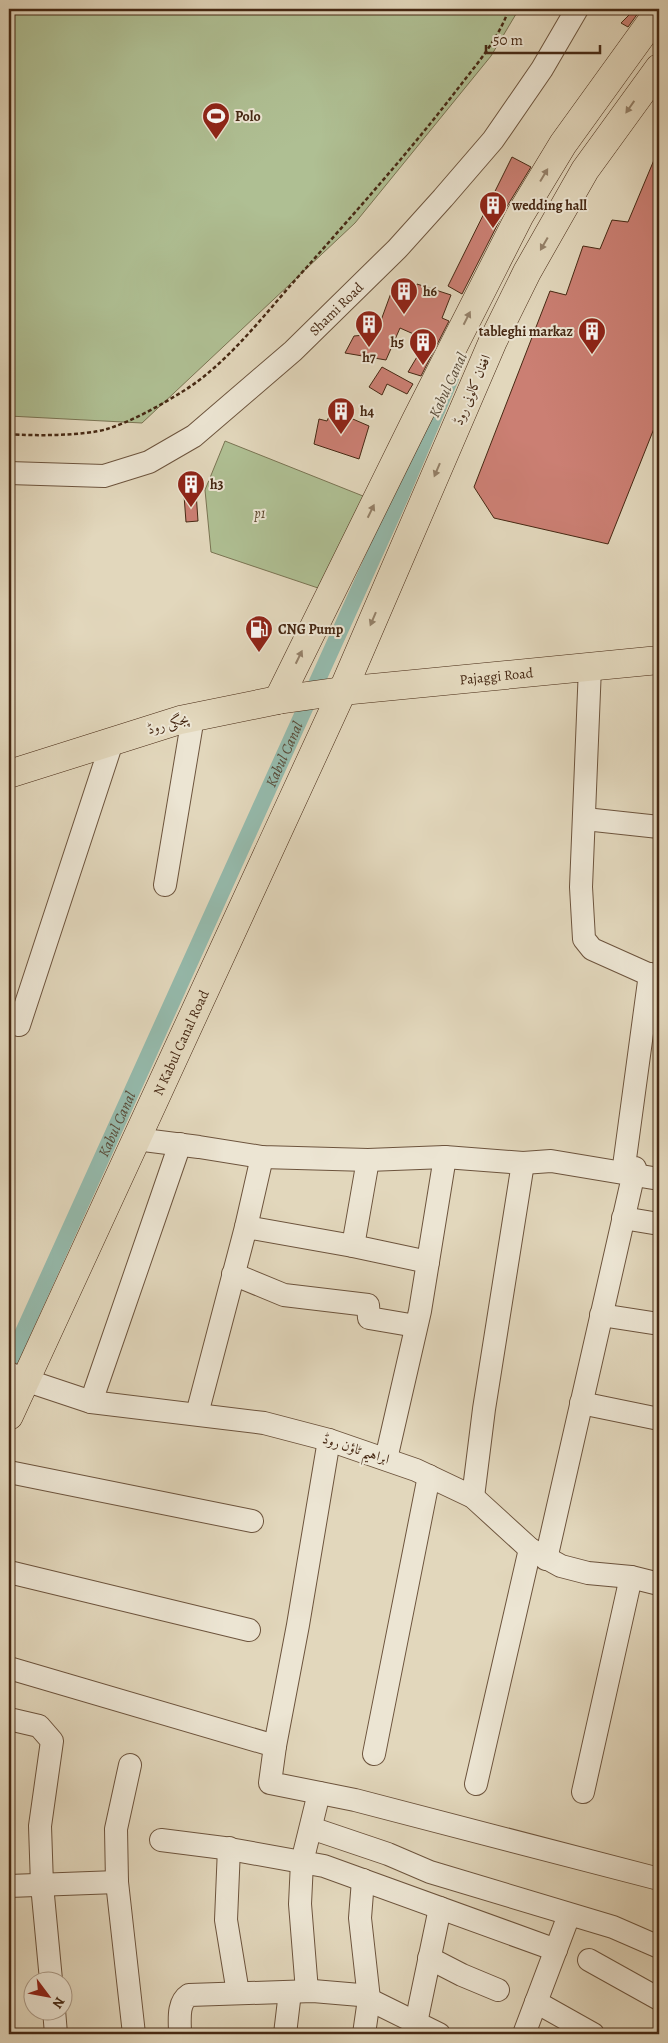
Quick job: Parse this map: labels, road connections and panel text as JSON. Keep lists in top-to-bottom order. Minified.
{"streets":{"main road":["افغان کالونی روڈ","Pajaggi Road","پجگی روڈ","N Kabul Canal Road"],"street":["Shami Road","ابراہیم ٹاؤن روڈ"]},"crossings":[["افغان کالونی روڈ","Pajaggi Road"],["افغان کالونی روڈ","پجگی روڈ"],["افغان کالونی روڈ","N Kabul Canal Road"],["Pajaggi Road","پجگی روڈ"],["Pajaggi Road","N Kabul Canal Road"],["پجگی روڈ","N Kabul Canal Road"],["N Kabul Canal Road","ابراہیم ٹاؤن روڈ"]],"water":["Kabul Canal"],"parks":["p1"],"places":{"sports":["Polo"],"building":["wedding hall","h6","h7","tableghi markaz","h5","h4","h3"],"fuel station":["CNG Pump"]},"scale_bar":"50 m","north":"bottom right"}
